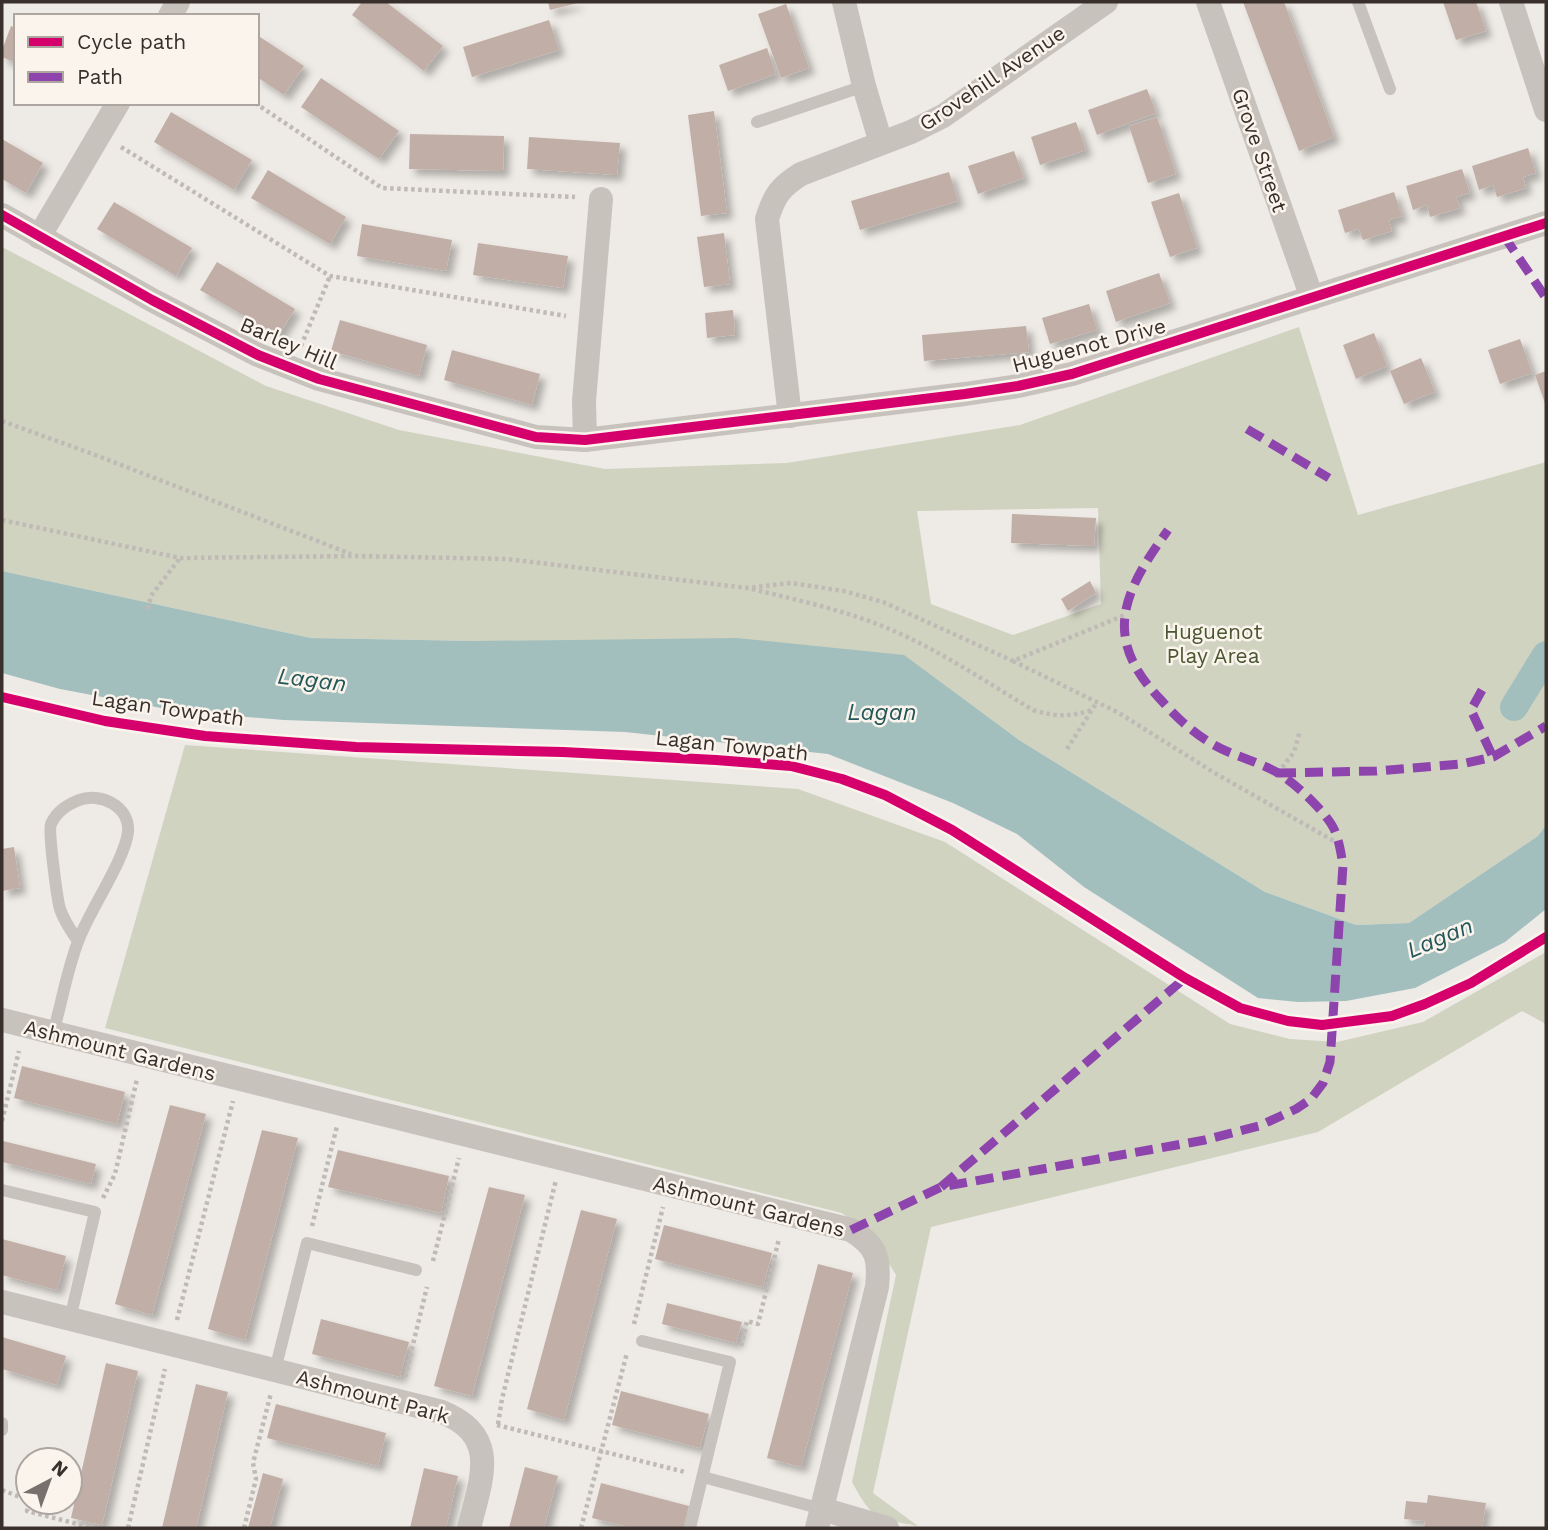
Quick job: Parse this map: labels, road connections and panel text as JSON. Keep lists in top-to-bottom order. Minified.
{"streets":{"street":["Grovehill Avenue","Grove Street","Barley Hill","Huguenot Drive","Ashmount Gardens","Ashmount Park"],"cycle path":["Lagan Towpath"]},"crossings":[["Grovehill Avenue","Huguenot Drive"],["Grove Street","Huguenot Drive"],["Barley Hill","Huguenot Drive"],["Ashmount Gardens","Ashmount Park"]],"water":["Lagan"],"parks":["Huguenot Play Area"],"legend":["Cycle path","Path"],"north":"top right"}
